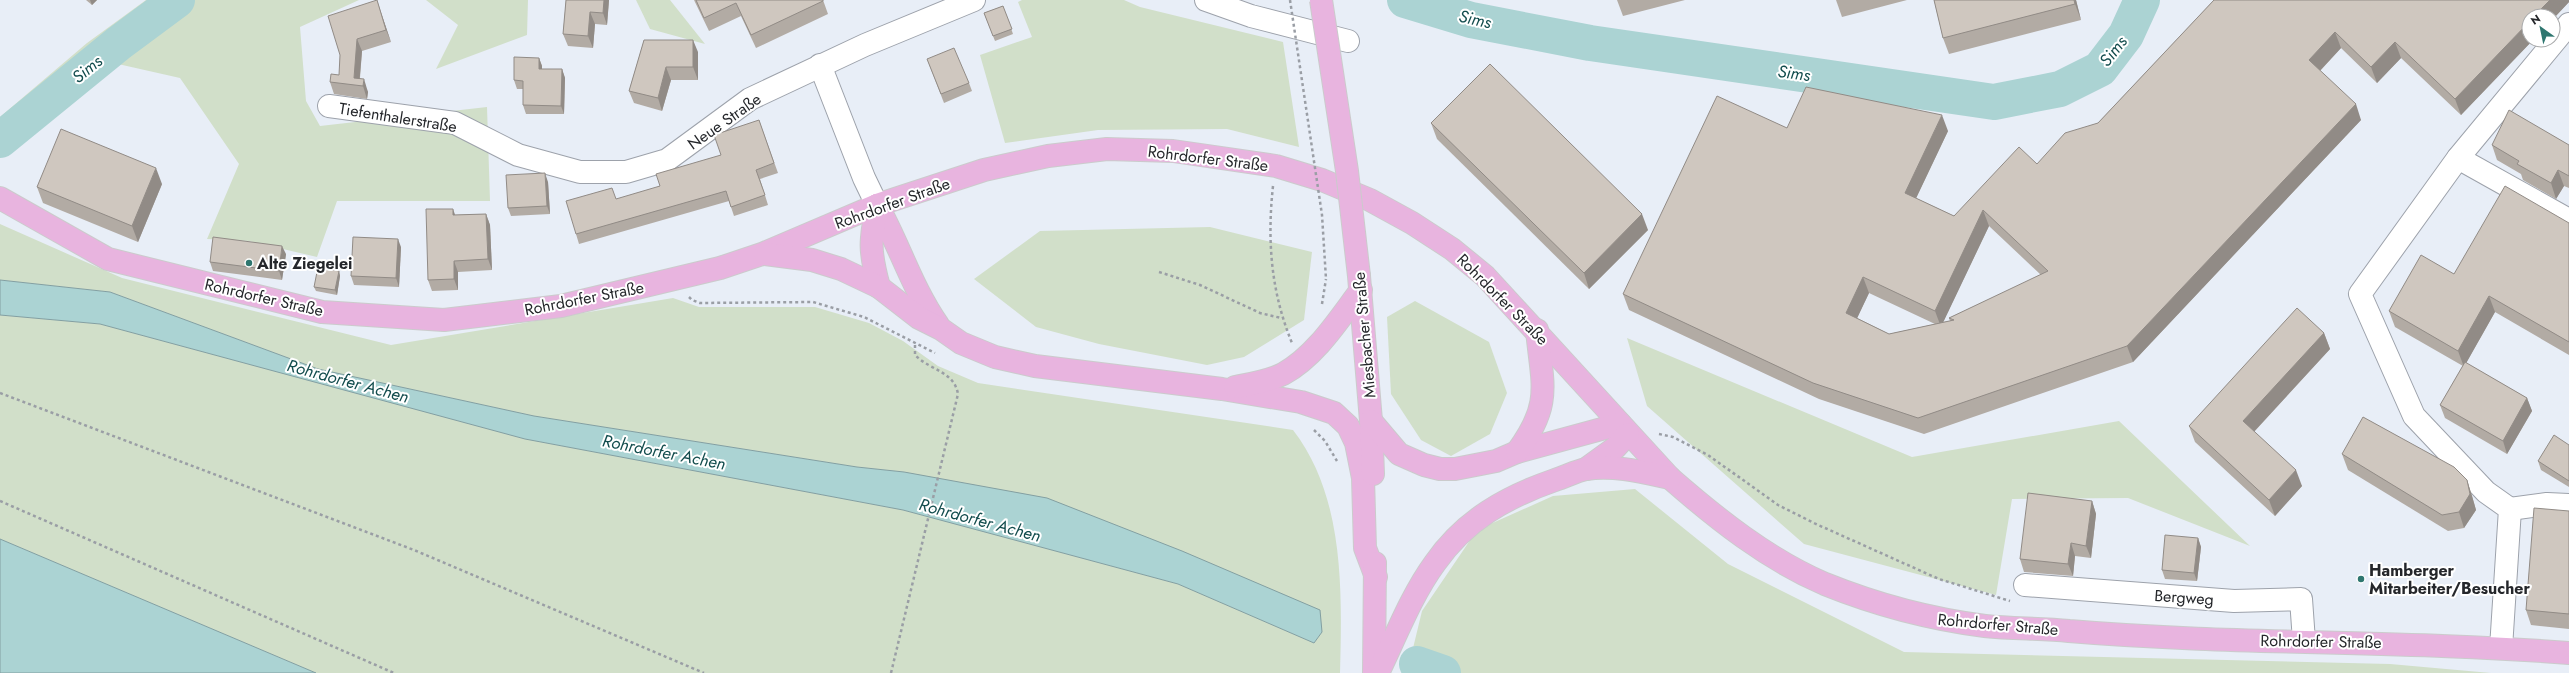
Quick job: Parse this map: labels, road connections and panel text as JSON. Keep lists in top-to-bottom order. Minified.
{"streets":{"main road":["Rohrdorfer Straße","Miesbacher Straße"],"street":["Tiefenthalerstraße","Neue Straße","Bergweg"]},"crossings":[["Tiefenthalerstraße","Neue Straße"],["Rohrdorfer Straße","Bergweg"]],"water":["Sims","Rohrdorfer Achen"],"places":["Alte Ziegelei","Hamberger Mitarbeiter/Besucher"],"north":"top left"}
